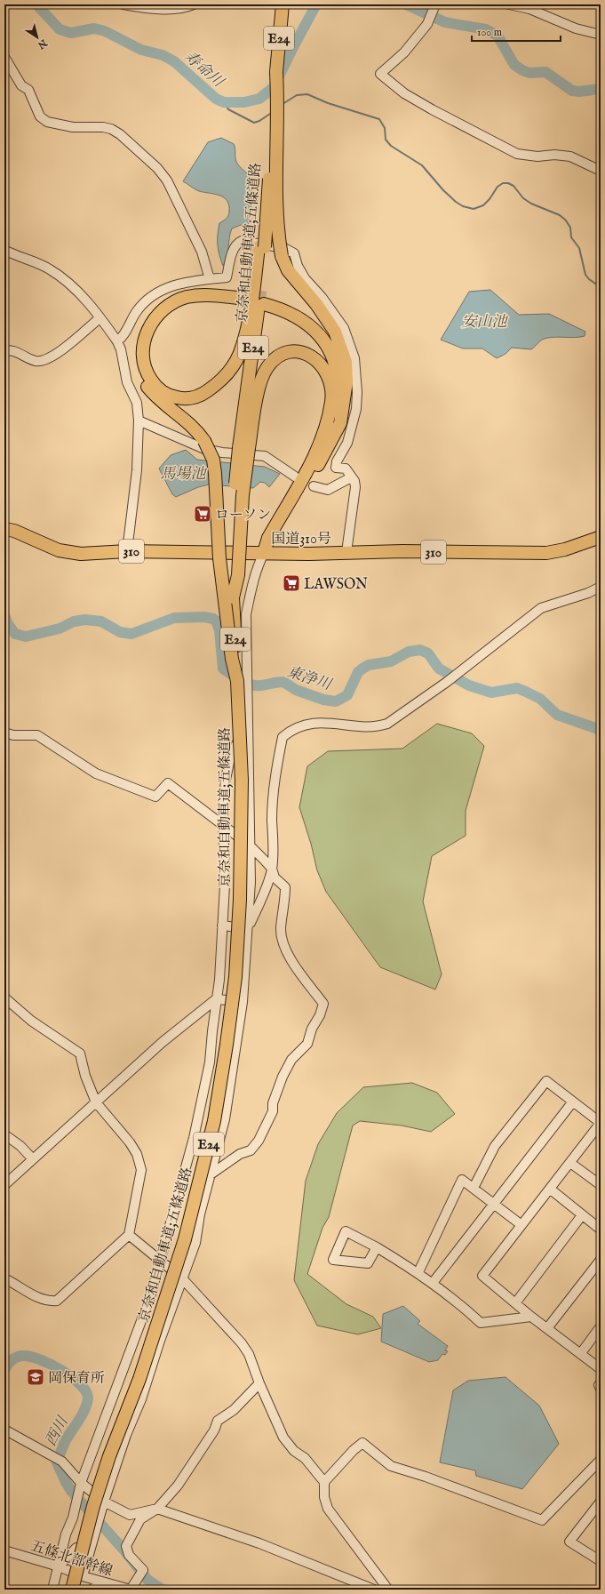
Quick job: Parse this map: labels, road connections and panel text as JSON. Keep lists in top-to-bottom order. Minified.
{"streets":{"highway":["E24","京奈和自動車道;五條道路","国道310号","310"],"street":["五條北部幹線"]},"water":["寿命川","安山池","馬場池","東浄川","西川"],"places":{"supermarket":["ローソン","LAWSON"],"school or university":["岡保育所"]},"scale_bar":"100 m","north":"bottom right"}
